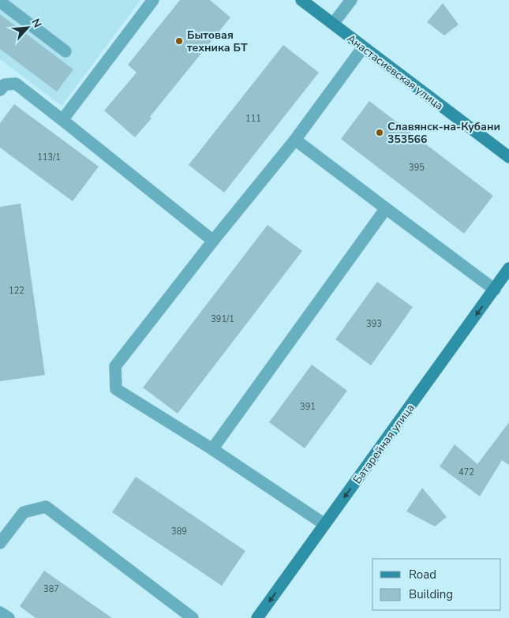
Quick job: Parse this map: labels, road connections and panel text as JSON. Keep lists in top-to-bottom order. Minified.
{"streets":{"street":["Анастасиевская улица","Батарейная улица"]},"one_way":["Батарейная улица"],"places":["Бытовая техника БТ","Славянск-на-Кубани 353566"],"house_numbers":["111","113/1","395","122","391/1","393","391","472","389","387"],"legend":["Road","Building"],"north":"top right"}
